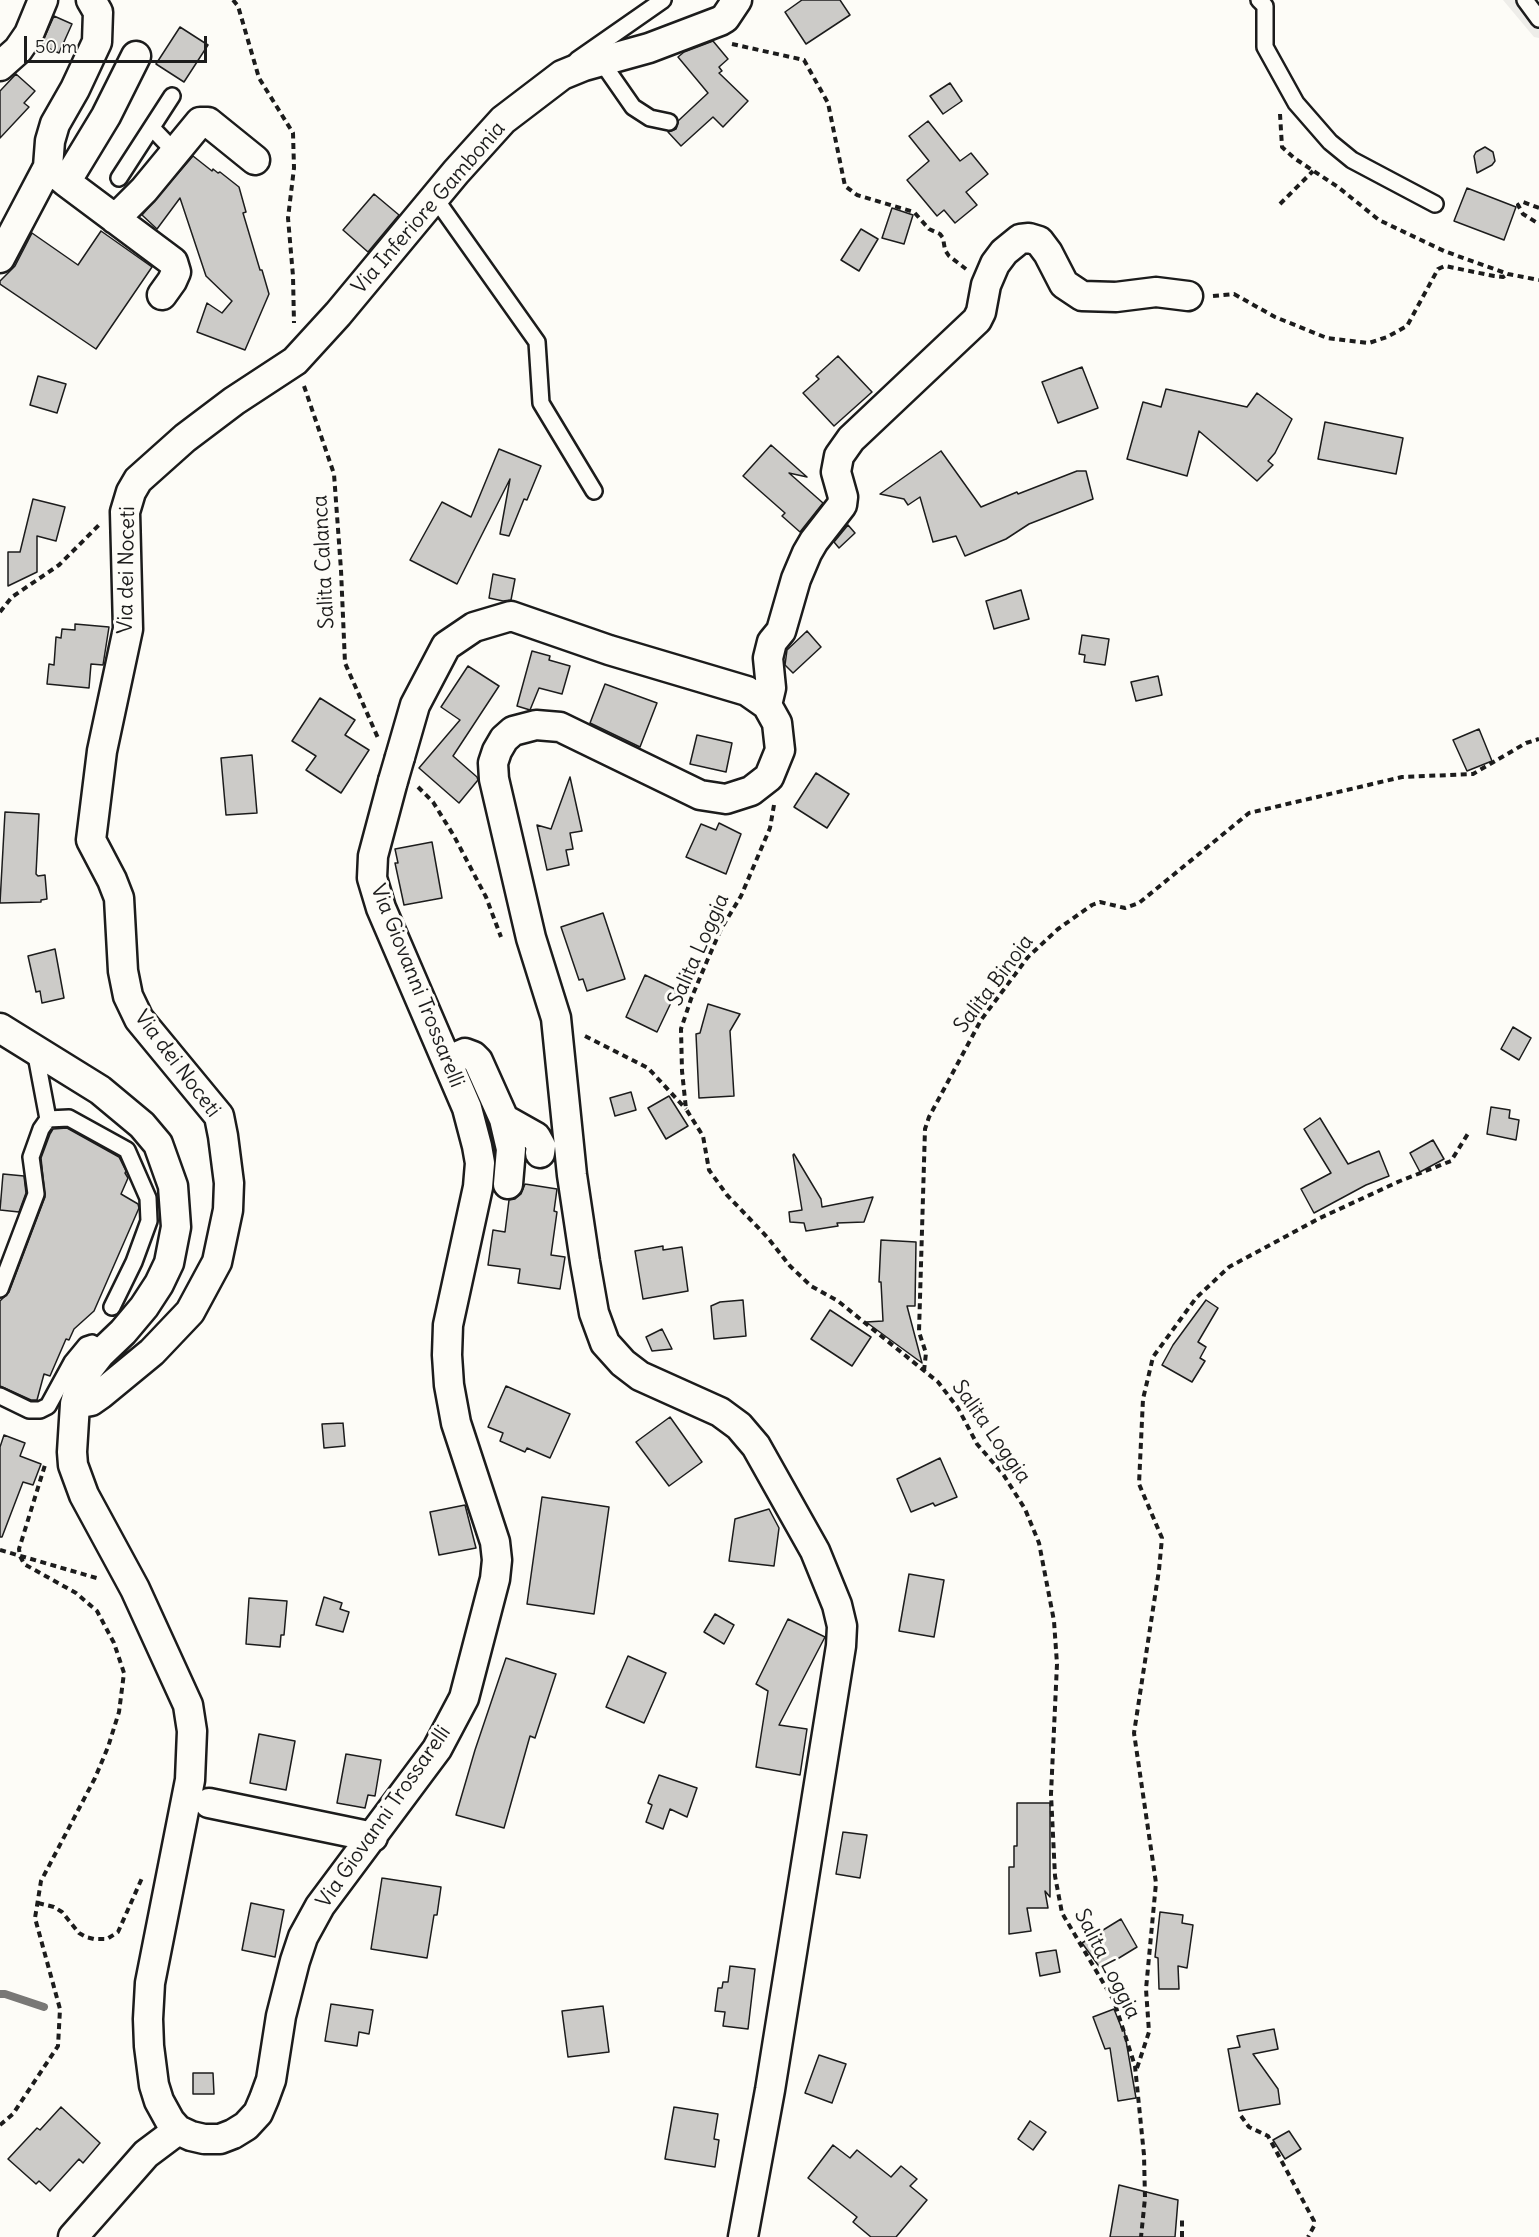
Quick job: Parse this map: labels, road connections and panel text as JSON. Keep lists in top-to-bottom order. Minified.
{"streets":{"street":["Via Inferiore Gambonia","Via dei Noceti","Via Giovanni Trossarelli"],"path":["Salita Calanca","Salita Loggia","Salita Binoia"]},"crossings":[["Via Inferiore Gambonia","Salita Calanca"],["Via Inferiore Gambonia","Via dei Noceti"],["Salita Calanca","Via dei Noceti"],["Salita Calanca","Via Giovanni Trossarelli"],["Salita Loggia","Salita Binoia"]],"scale_bar":"50 m"}
